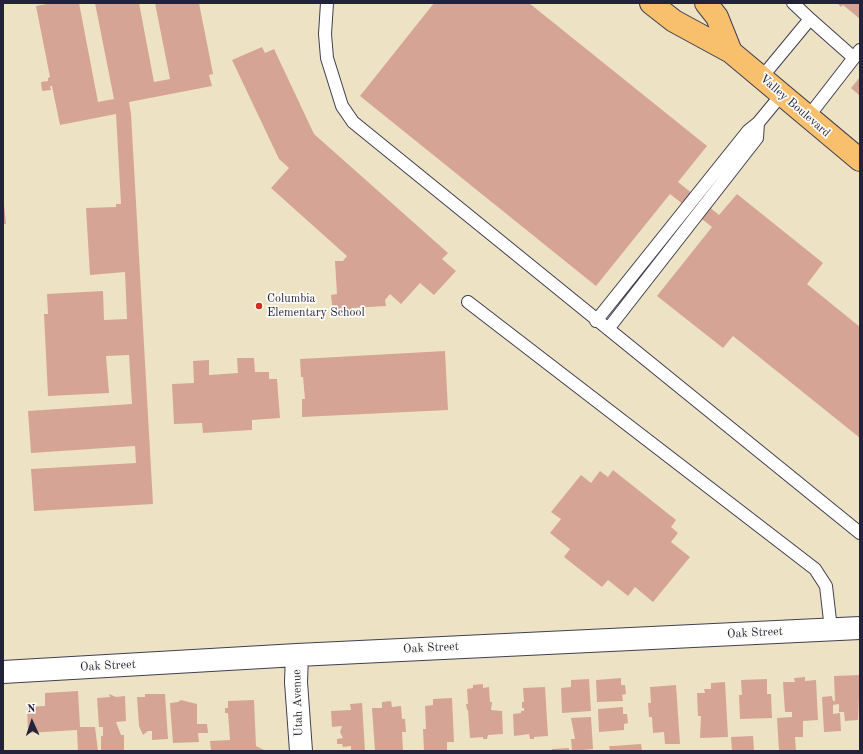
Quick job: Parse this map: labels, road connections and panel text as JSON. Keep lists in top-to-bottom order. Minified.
{"streets":{"main road":["Valley Boulevard"],"street":["Oak Street","Utah Avenue"]},"crossings":[["Oak Street","Utah Avenue"]],"places":["Columbia Elementary School"],"north":"top"}
